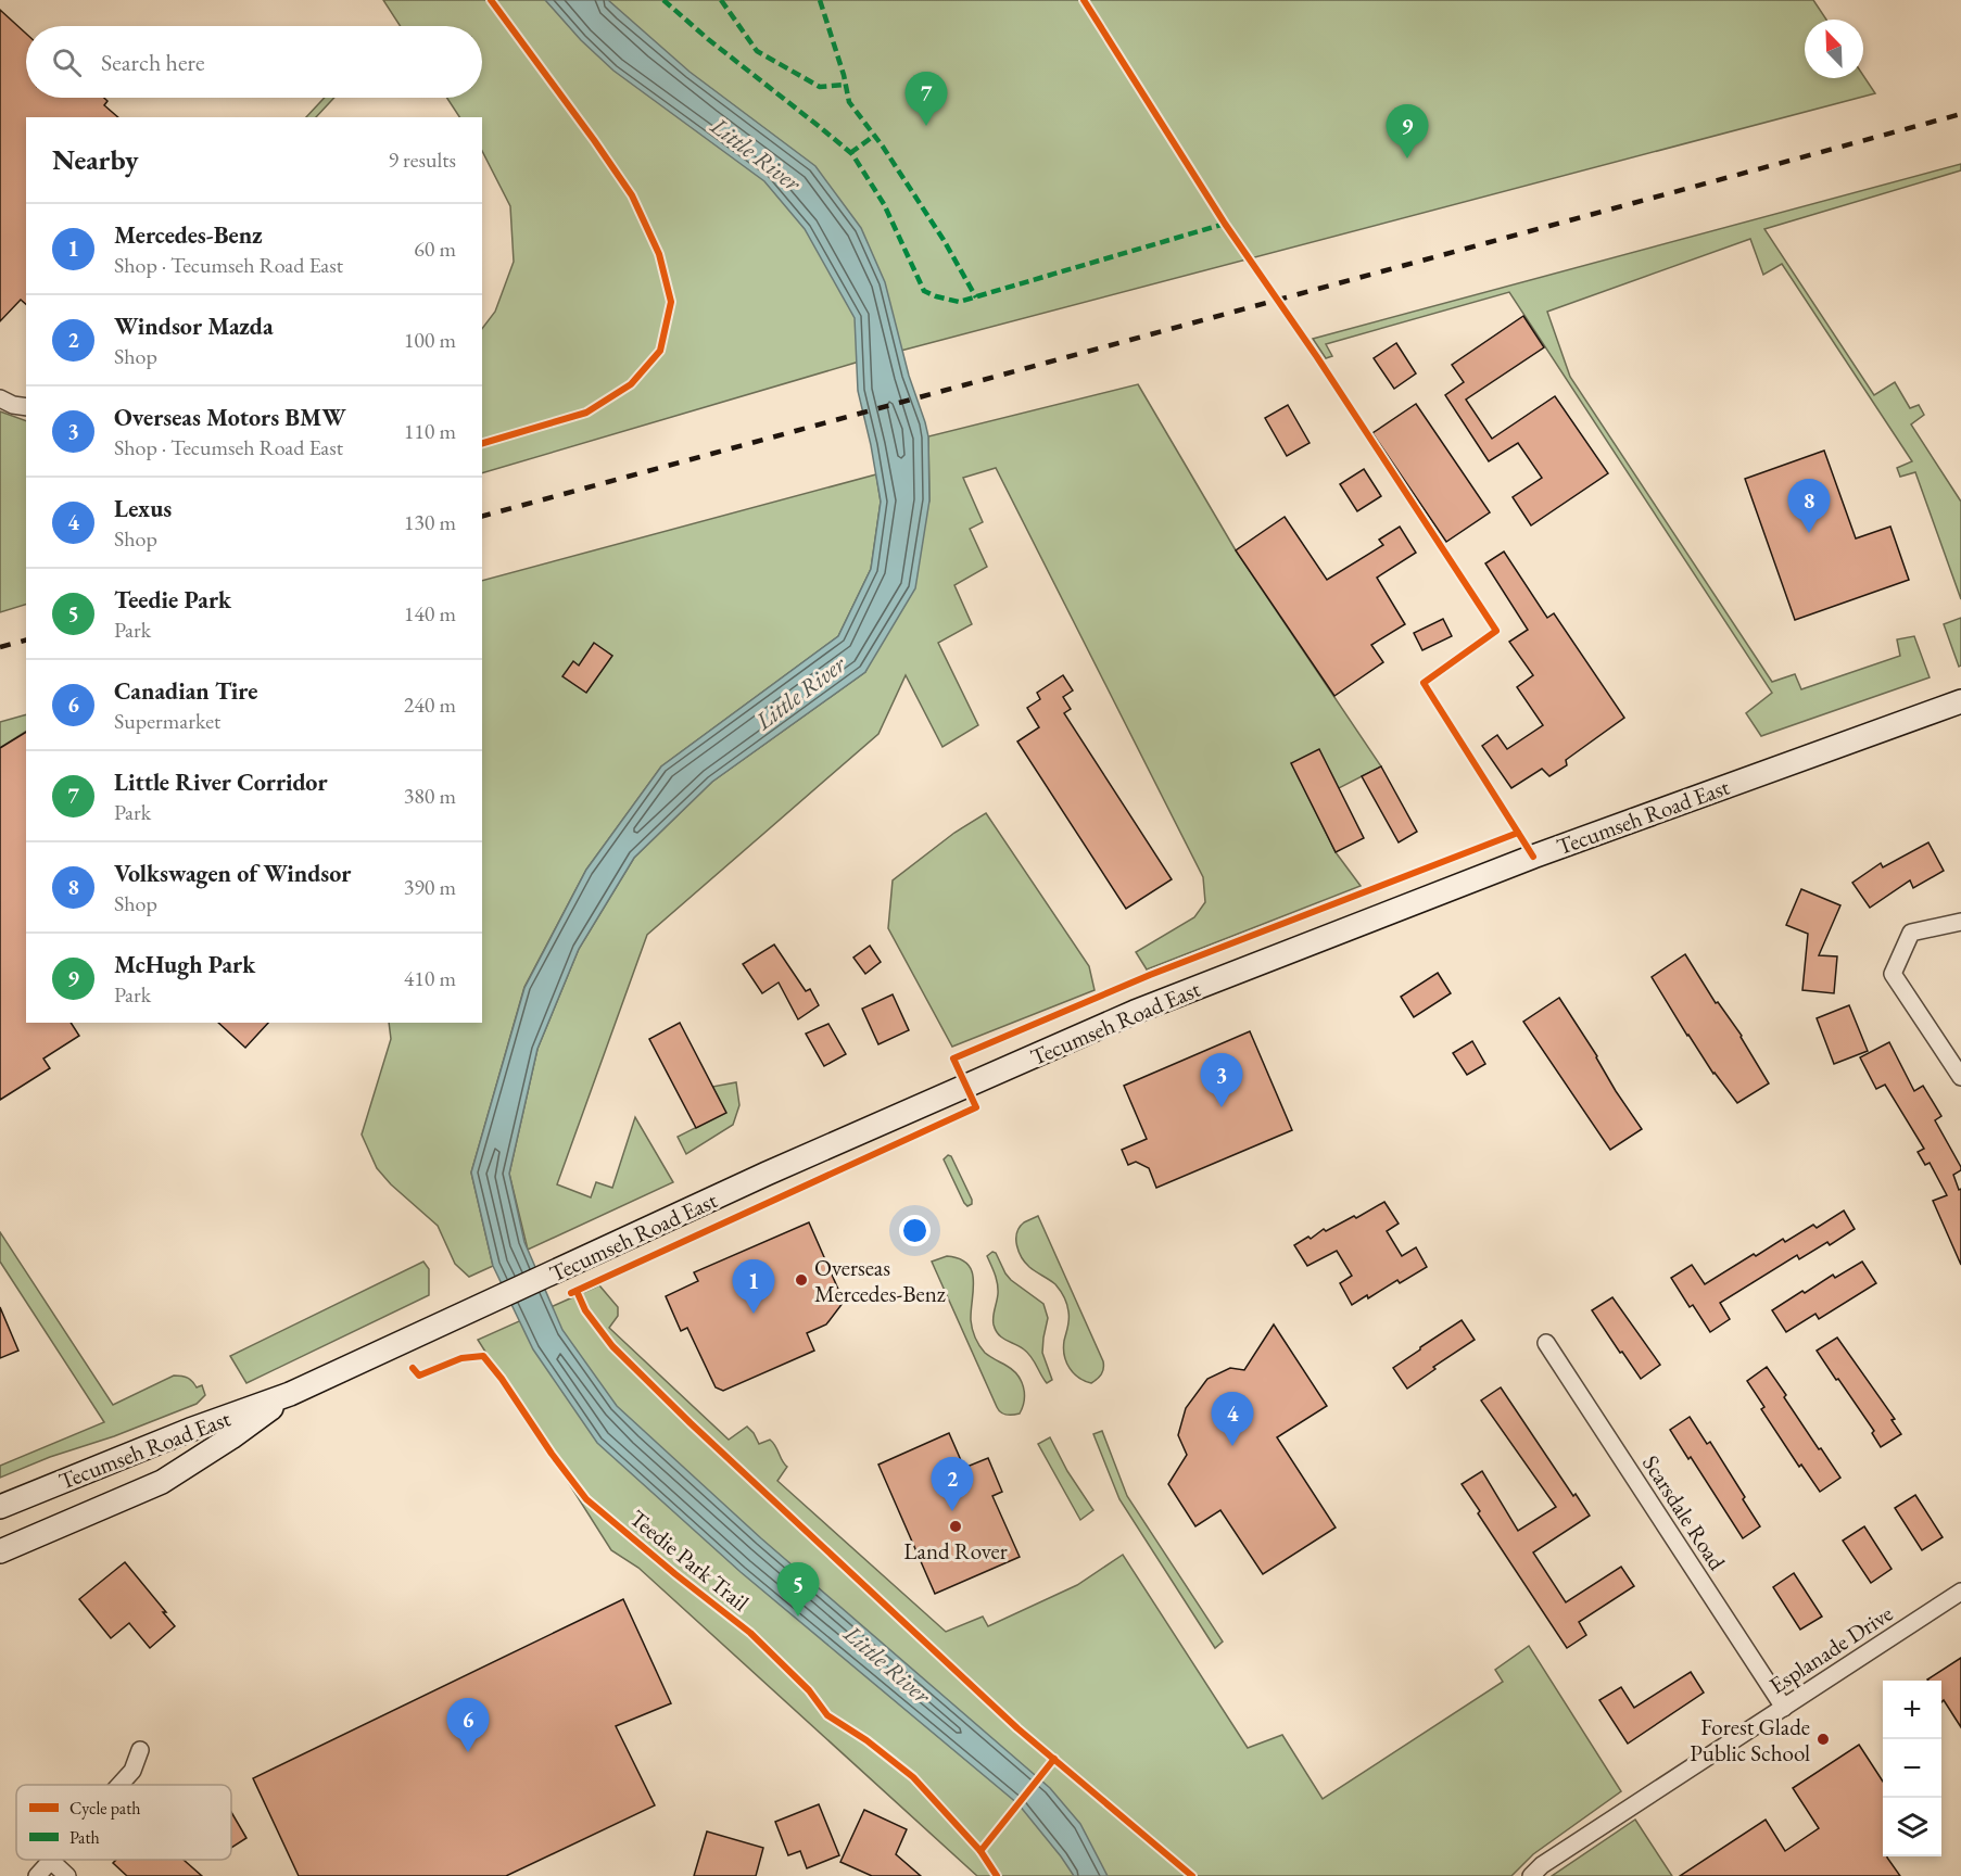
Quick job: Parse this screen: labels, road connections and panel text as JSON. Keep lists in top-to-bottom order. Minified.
{"streets":{"main road":["Tecumseh Road East"],"street":["Scarsdale Road","Esplanade Drive"],"cycle path":["Teedie Park Trail"]},"crossings":[["Scarsdale Road","Esplanade Drive"]],"water":["Little River"],"places":["Overseas Mercedes-Benz","Land Rover","Forest Glade Public School"],"legend":["Cycle path","Path"],"north":"top left","page":{"search":"Search here","pins":["7","9","8","3","1","4","2","5","6"],"heading":["Nearby","9 results"],"list":[{"mark":"1","name":"Mercedes-Benz","note":"Shop · Tecumseh Road East","value":"60 m"},{"mark":"2","name":"Windsor Mazda","note":"Shop","value":"100 m"},{"mark":"3","name":"Overseas Motors BMW","note":"Shop · Tecumseh Road East","value":"110 m"},{"mark":"4","name":"Lexus","note":"Shop","value":"130 m"},{"mark":"5","name":"Teedie Park","note":"Park","value":"140 m"},{"mark":"6","name":"Canadian Tire","note":"Supermarket","value":"240 m"},{"mark":"7","name":"Little River Corridor","note":"Park","value":"380 m"},{"mark":"8","name":"Volkswagen of Windsor","note":"Shop","value":"390 m"},{"mark":"9","name":"McHugh Park","note":"Park","value":"410 m"}],"map_buttons":["+","−"]}}
